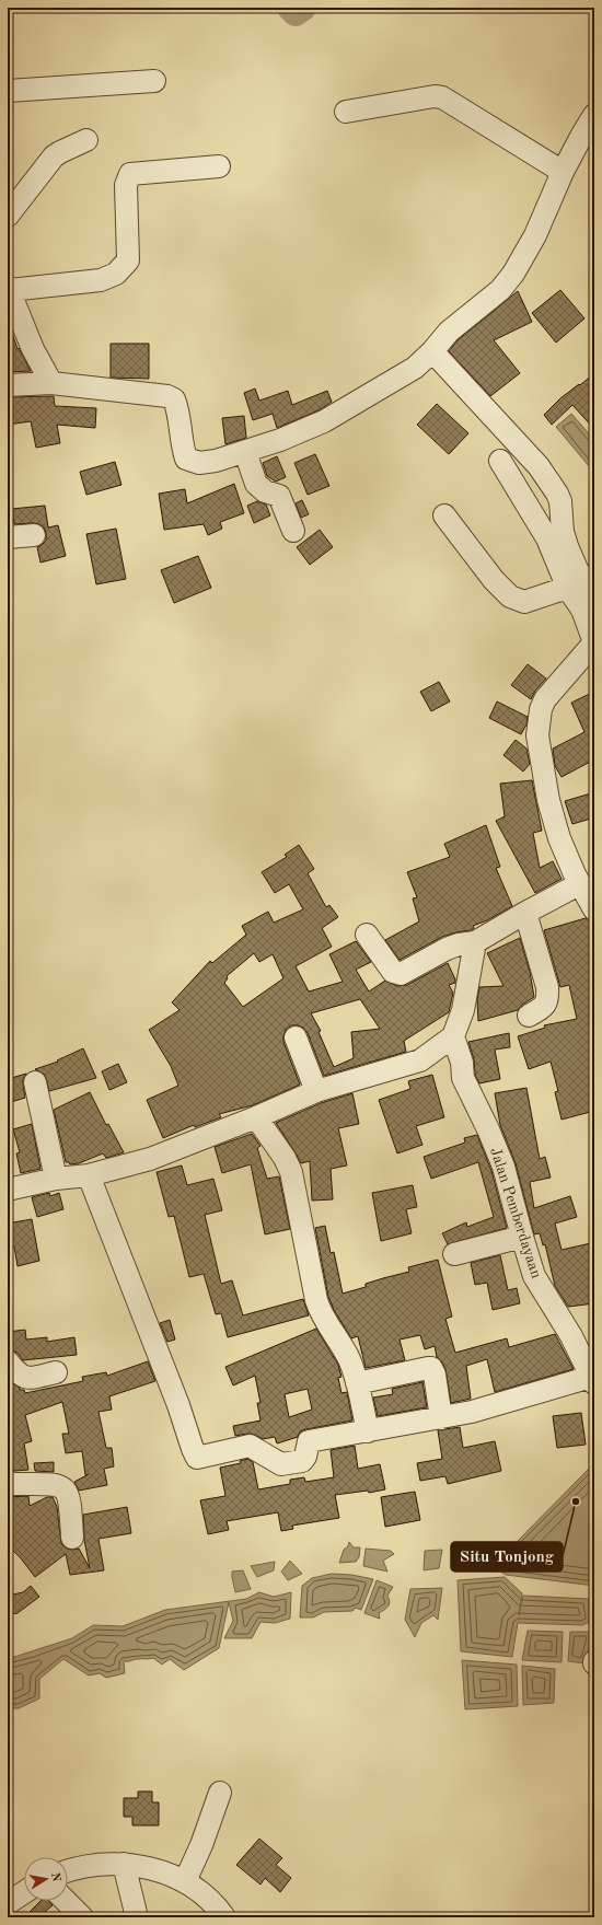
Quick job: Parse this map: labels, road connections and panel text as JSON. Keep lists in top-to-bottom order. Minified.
{"streets":{"street":["Jalan Pemberdayaan"]},"places":["Situ Tonjong"],"north":"right"}
